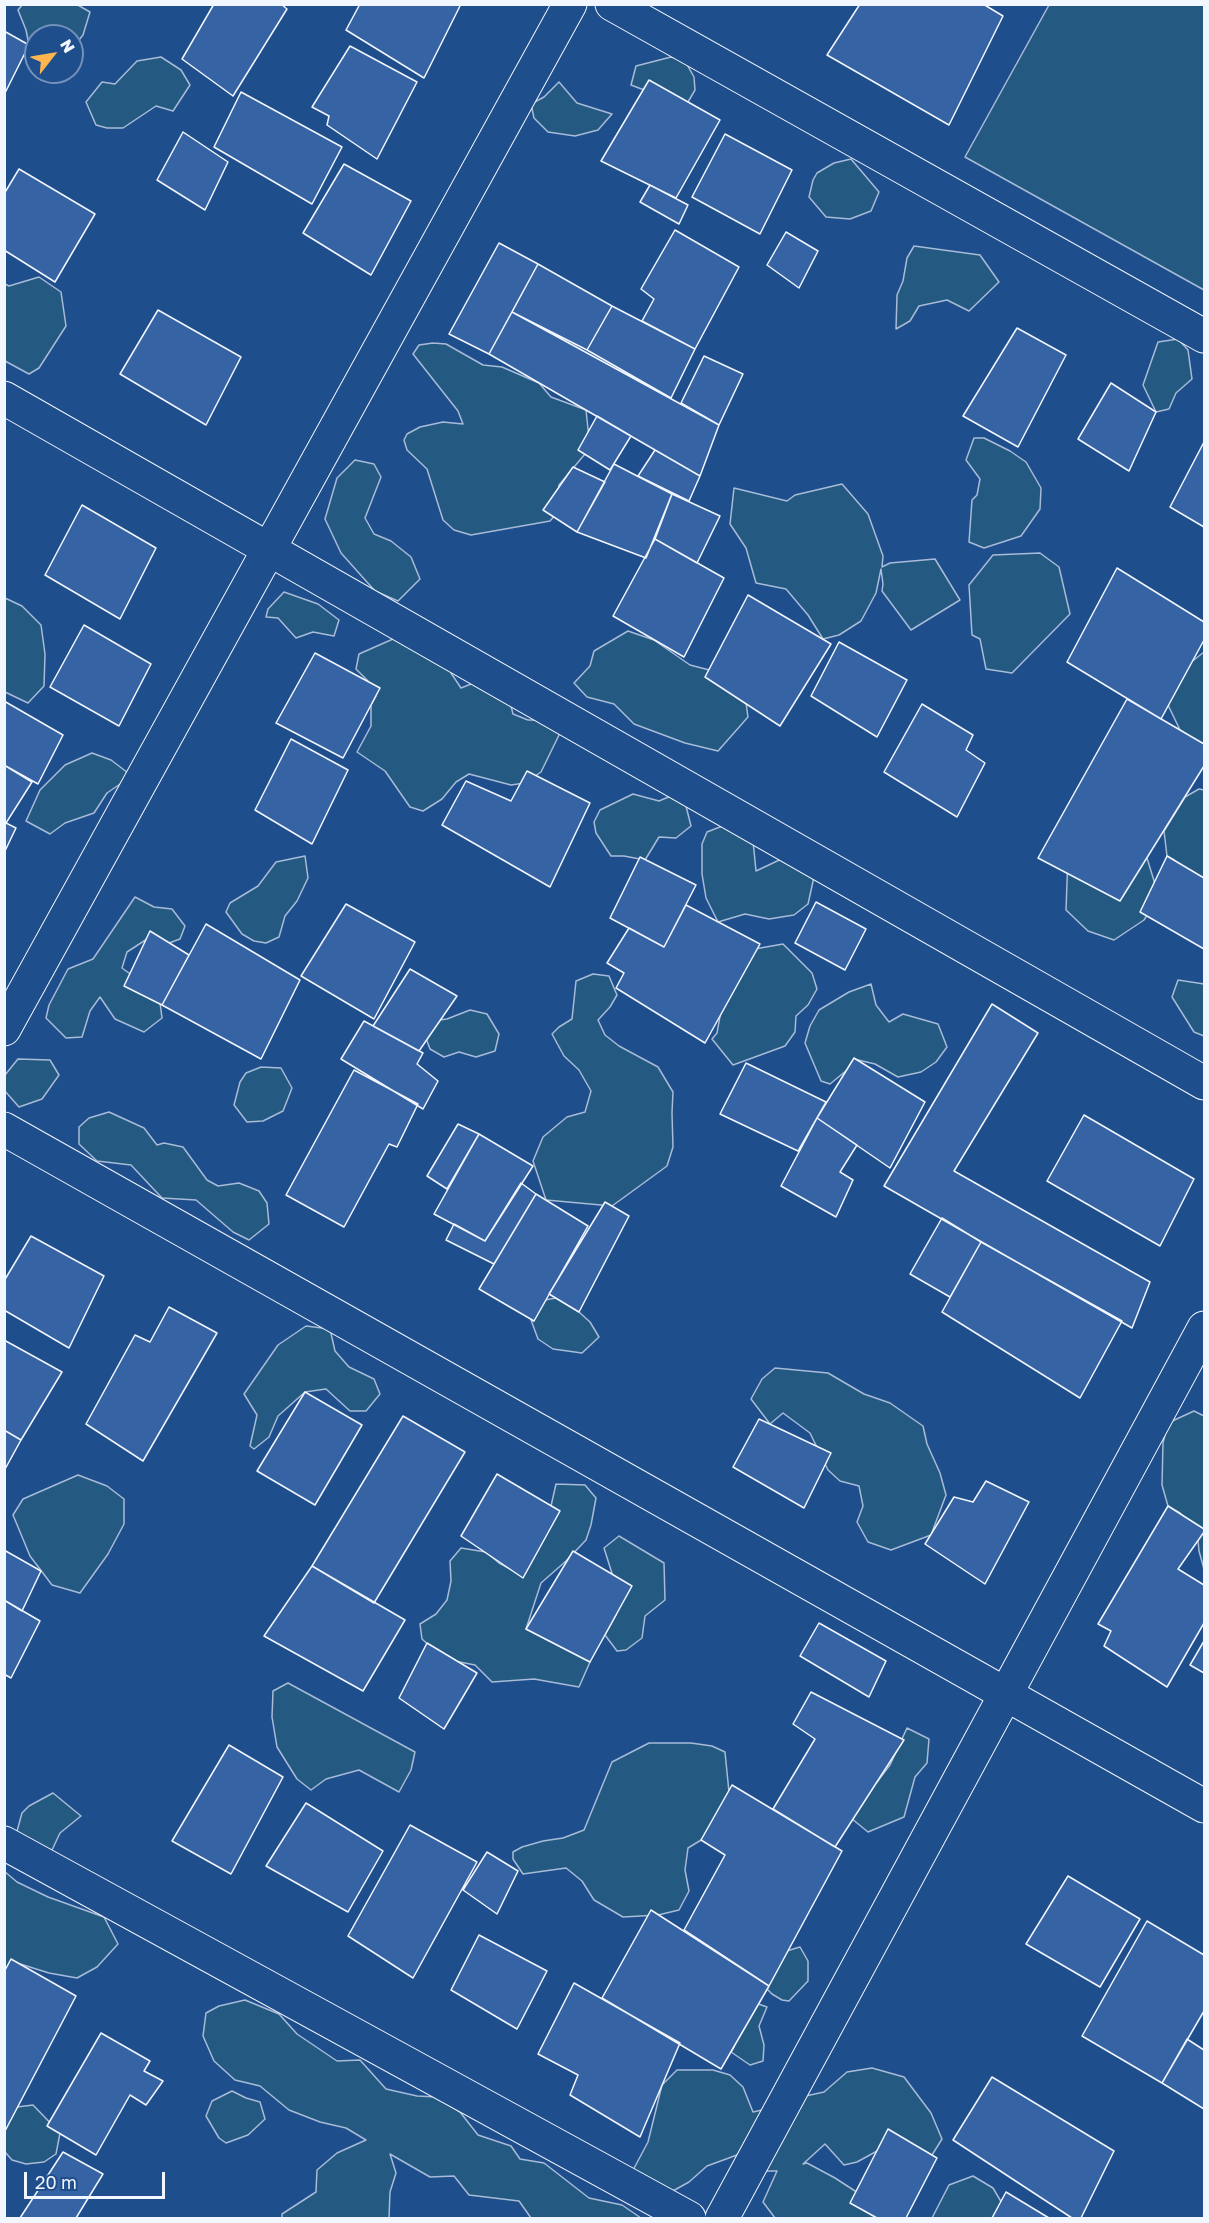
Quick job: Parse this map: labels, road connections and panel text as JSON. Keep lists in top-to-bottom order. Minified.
{"scale_bar":"20 m","north":"top right"}
